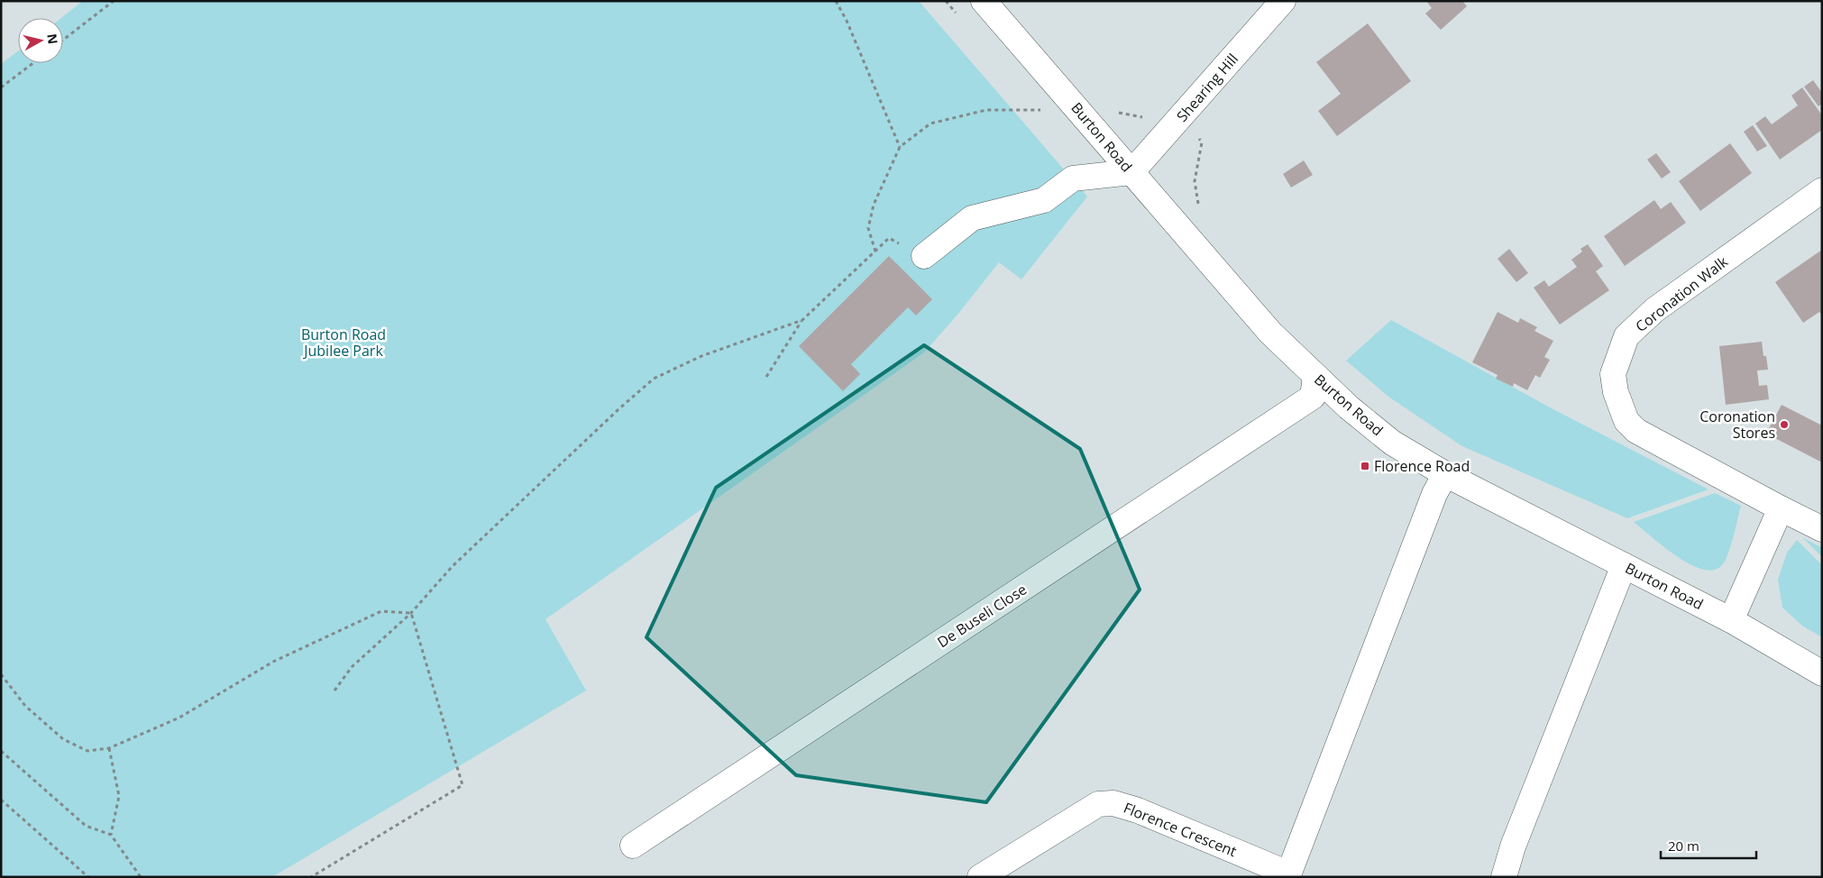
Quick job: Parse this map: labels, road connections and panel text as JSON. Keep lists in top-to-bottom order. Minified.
{"streets":{"street":["Shearing Hill","Burton Road","Coronation Walk","De Buseli Close","Florence Crescent"]},"crossings":[["Shearing Hill","Burton Road"],["Burton Road","De Buseli Close"]],"parks":["Burton Road Jubilee Park"],"places":{"other":["Coronation Stores"],"transit":["Florence Road"]},"scale_bar":"20 m","north":"right"}
